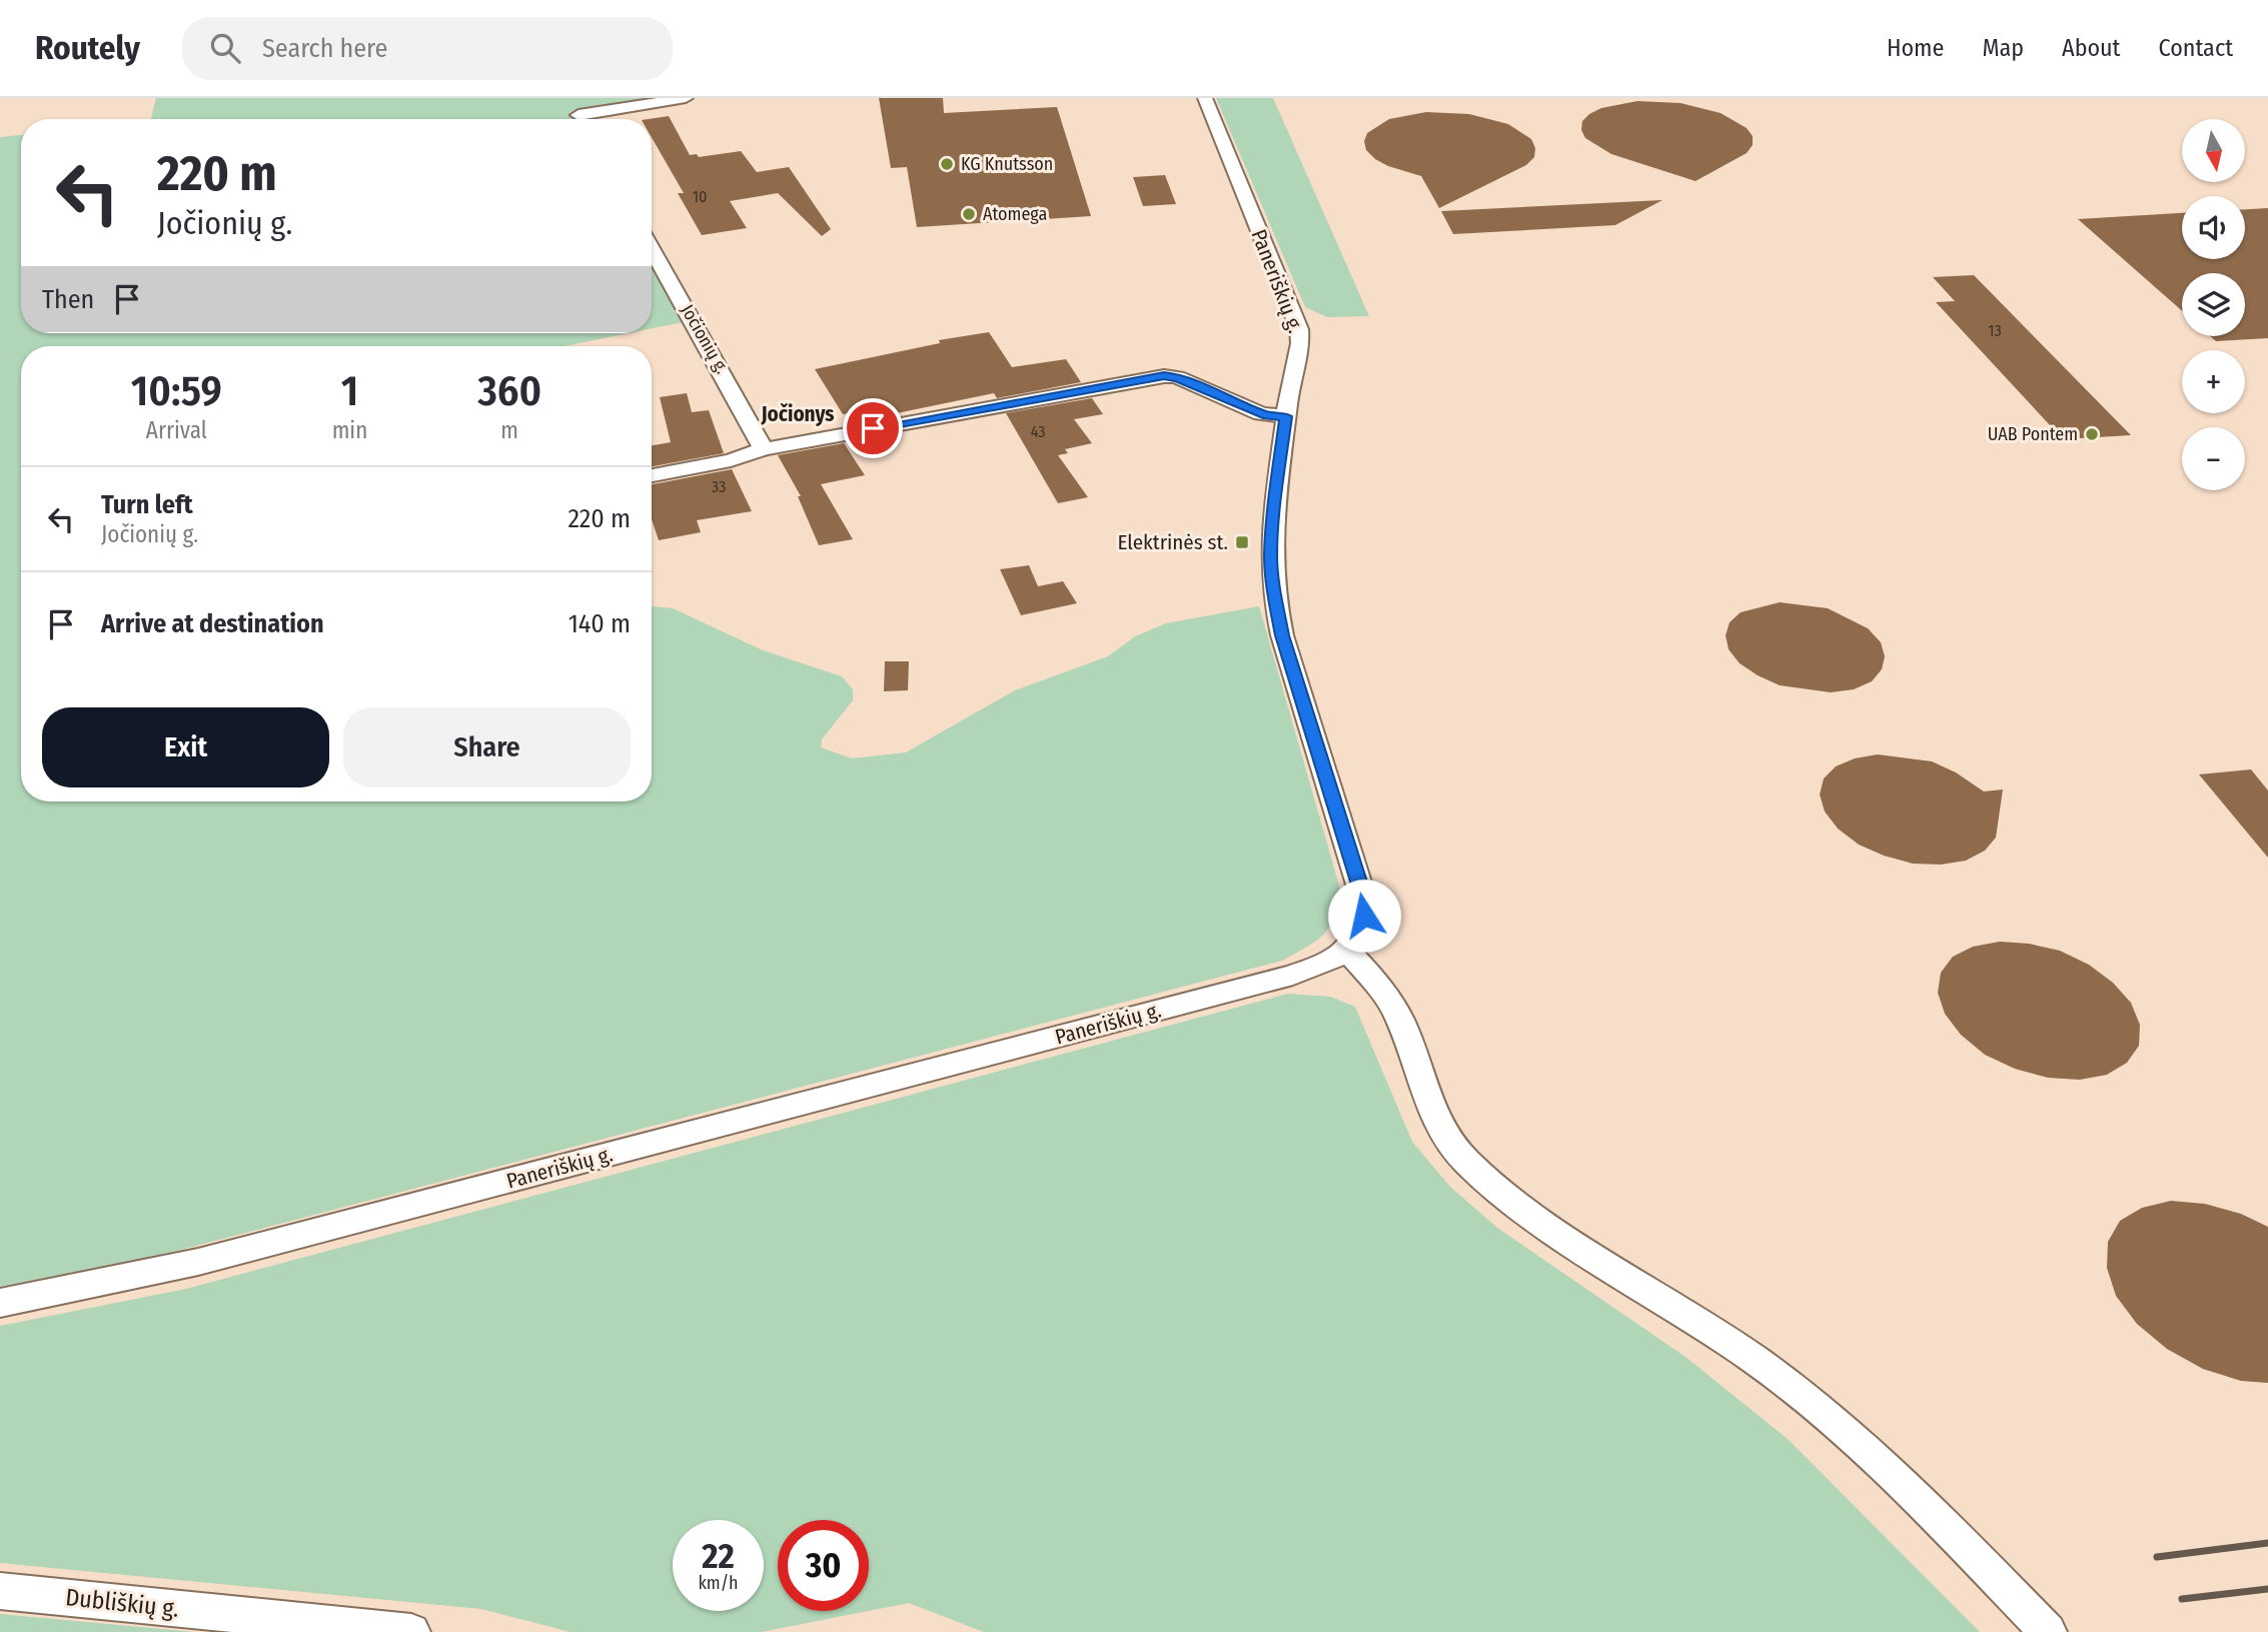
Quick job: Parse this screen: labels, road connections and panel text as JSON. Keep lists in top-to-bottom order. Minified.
{"streets":{"street":["Paneriškių g.","Jočionių g.","Dubliškių g."]},"districts":["Jočionys"],"places":{"other":["KG Knutsson","Atomega","UAB Pontem"],"transit":["Elektrinės st."]},"house_numbers":["10","13","43","33"],"north":"bottom","page":{"header":"Routely","search":"Search here","nav":["Home","Map","About","Contact"],"map_buttons":["+","−"],"turn":["220 m","Jočionių g."],"then":"Then","eta":["10:59","Arrival","1","min","360","m"],"list":[{"name":"Turn left","note":"Jočionių g.","value":"220 m"},{"name":"Arrive at destination","value":"140 m"}],"buttons":["Exit","Share"],"speed":"22 km/h","limit":"30"}}
